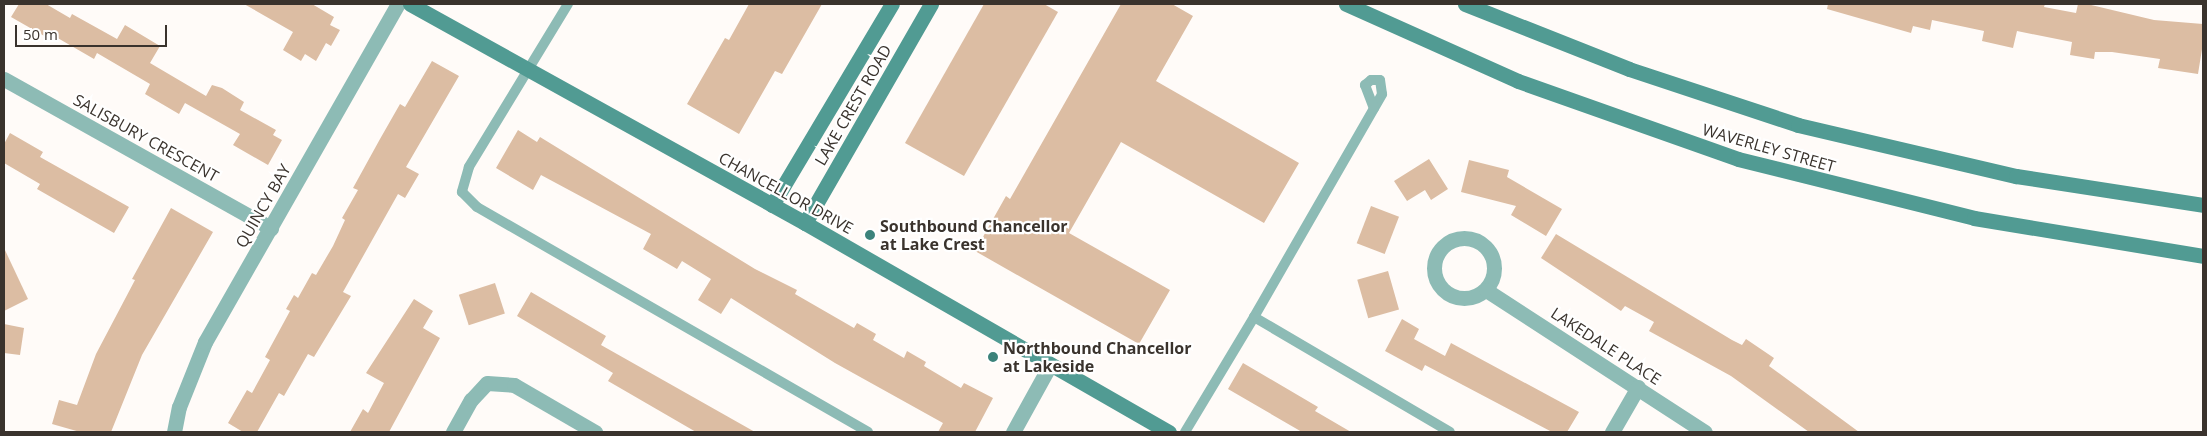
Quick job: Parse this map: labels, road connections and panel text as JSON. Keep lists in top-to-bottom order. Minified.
{"streets":{"main road":["LAKE CREST ROAD","WAVERLEY STREET","CHANCELLOR DRIVE"],"street":["SALISBURY CRESCENT","QUINCY BAY","LAKEDALE PLACE"]},"crossings":[["LAKE CREST ROAD","CHANCELLOR DRIVE"],["SALISBURY CRESCENT","QUINCY BAY"]],"places":["Southbound Chancellor at Lake Crest","Northbound Chancellor at Lakeside"],"scale_bar":"50 m"}
